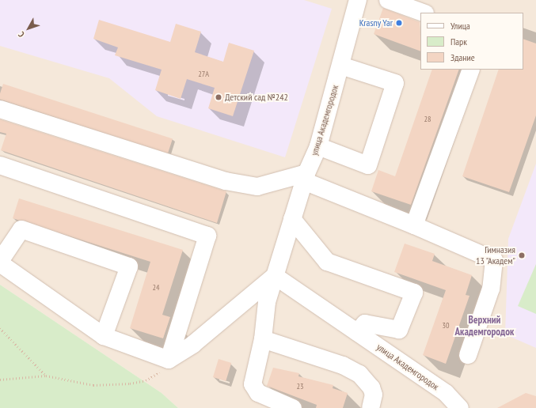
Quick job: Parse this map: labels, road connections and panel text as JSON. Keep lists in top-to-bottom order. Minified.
{"streets":{"street":["улица Академгородок"]},"districts":["Верхний Академгородок"],"places":["Krasny Yar","Детский сад №242","Гимназия 13 \"Академ\""],"house_numbers":["27А","28","24","30","23"],"legend":["Улица","Парк","Здание"],"north":"bottom left"}
